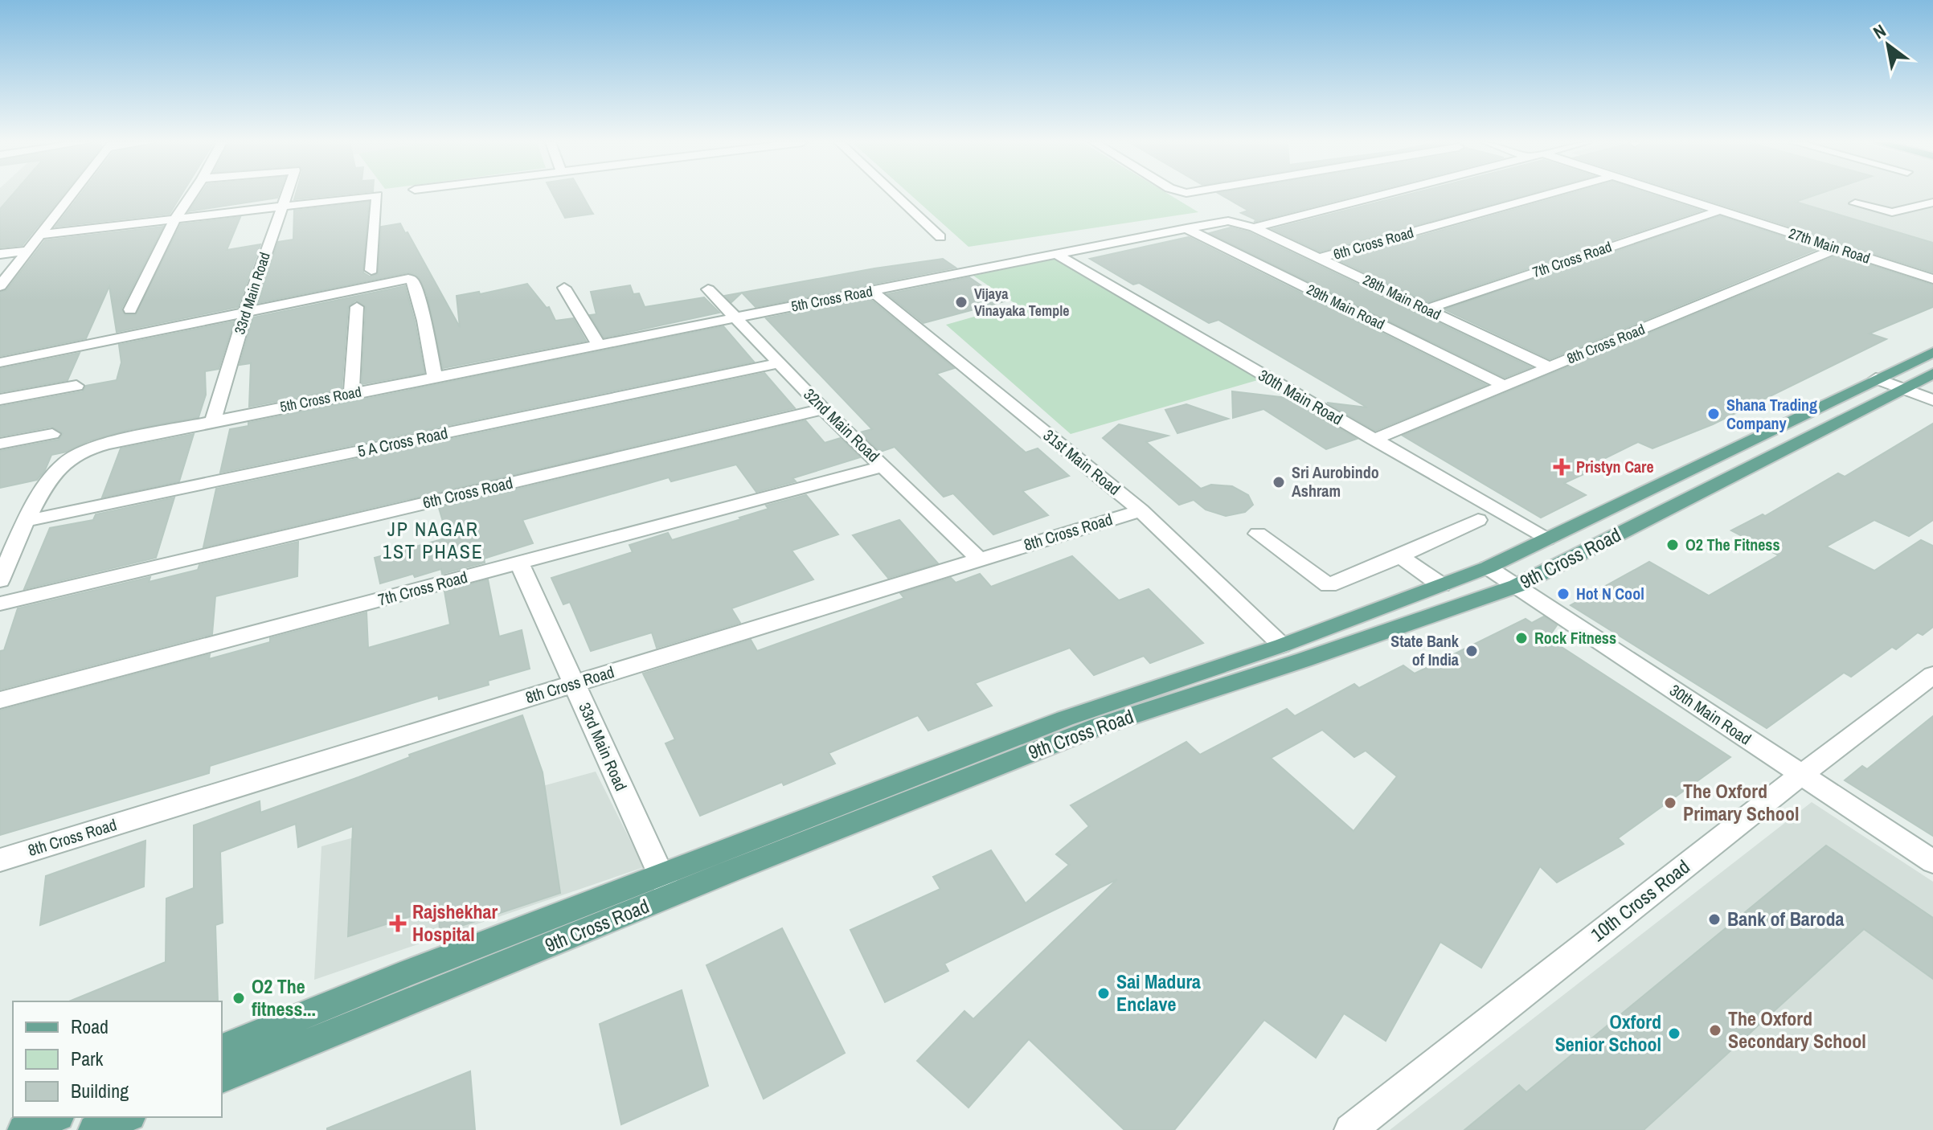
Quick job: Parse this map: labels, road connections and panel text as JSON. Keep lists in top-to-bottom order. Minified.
{"streets":{"main road":["9th Cross Road"],"street":["6th Cross Road","27th Main Road","7th Cross Road","33rd Main Road","28th Main Road","5th Cross Road","29th Main Road","8th Cross Road","30th Main Road","32nd Main Road","5 A Cross Road","31st Main Road","10th Cross Road"]},"crossings":[["6th Cross Road","28th Main Road"],["6th Cross Road","32nd Main Road"],["27th Main Road","7th Cross Road"],["27th Main Road","8th Cross Road"],["7th Cross Road","33rd Main Road"],["7th Cross Road","28th Main Road"],["7th Cross Road","32nd Main Road"],["33rd Main Road","5th Cross Road"],["33rd Main Road","8th Cross Road"],["33rd Main Road","9th Cross Road"],["28th Main Road","5th Cross Road"],["28th Main Road","8th Cross Road"],["5th Cross Road","29th Main Road"],["5th Cross Road","30th Main Road"],["5th Cross Road","32nd Main Road"],["5th Cross Road","5 A Cross Road"],["5th Cross Road","31st Main Road"],["29th Main Road","8th Cross Road"],["8th Cross Road","30th Main Road"],["8th Cross Road","32nd Main Road"],["8th Cross Road","31st Main Road"],["30th Main Road","9th Cross Road"],["30th Main Road","10th Cross Road"],["32nd Main Road","5 A Cross Road"],["31st Main Road","9th Cross Road"]],"districts":["JP NAGAR 1ST PHASE"],"places":{"other":["Vijaya Vinayaka Temple","Shana Trading Company","Sri Aurobindo Ashram","O2 The Fitness","Hot N Cool","Rock Fitness","State Bank of India","The Oxford Primary School","Bank of Baroda","Sai Madura Enclave","O2 The fitness...","The Oxford Secondary School","Oxford Senior School"],"health":["Pristyn Care","Rajshekhar Hospital"]},"legend":["Road","Park","Building"],"north":"top left"}
